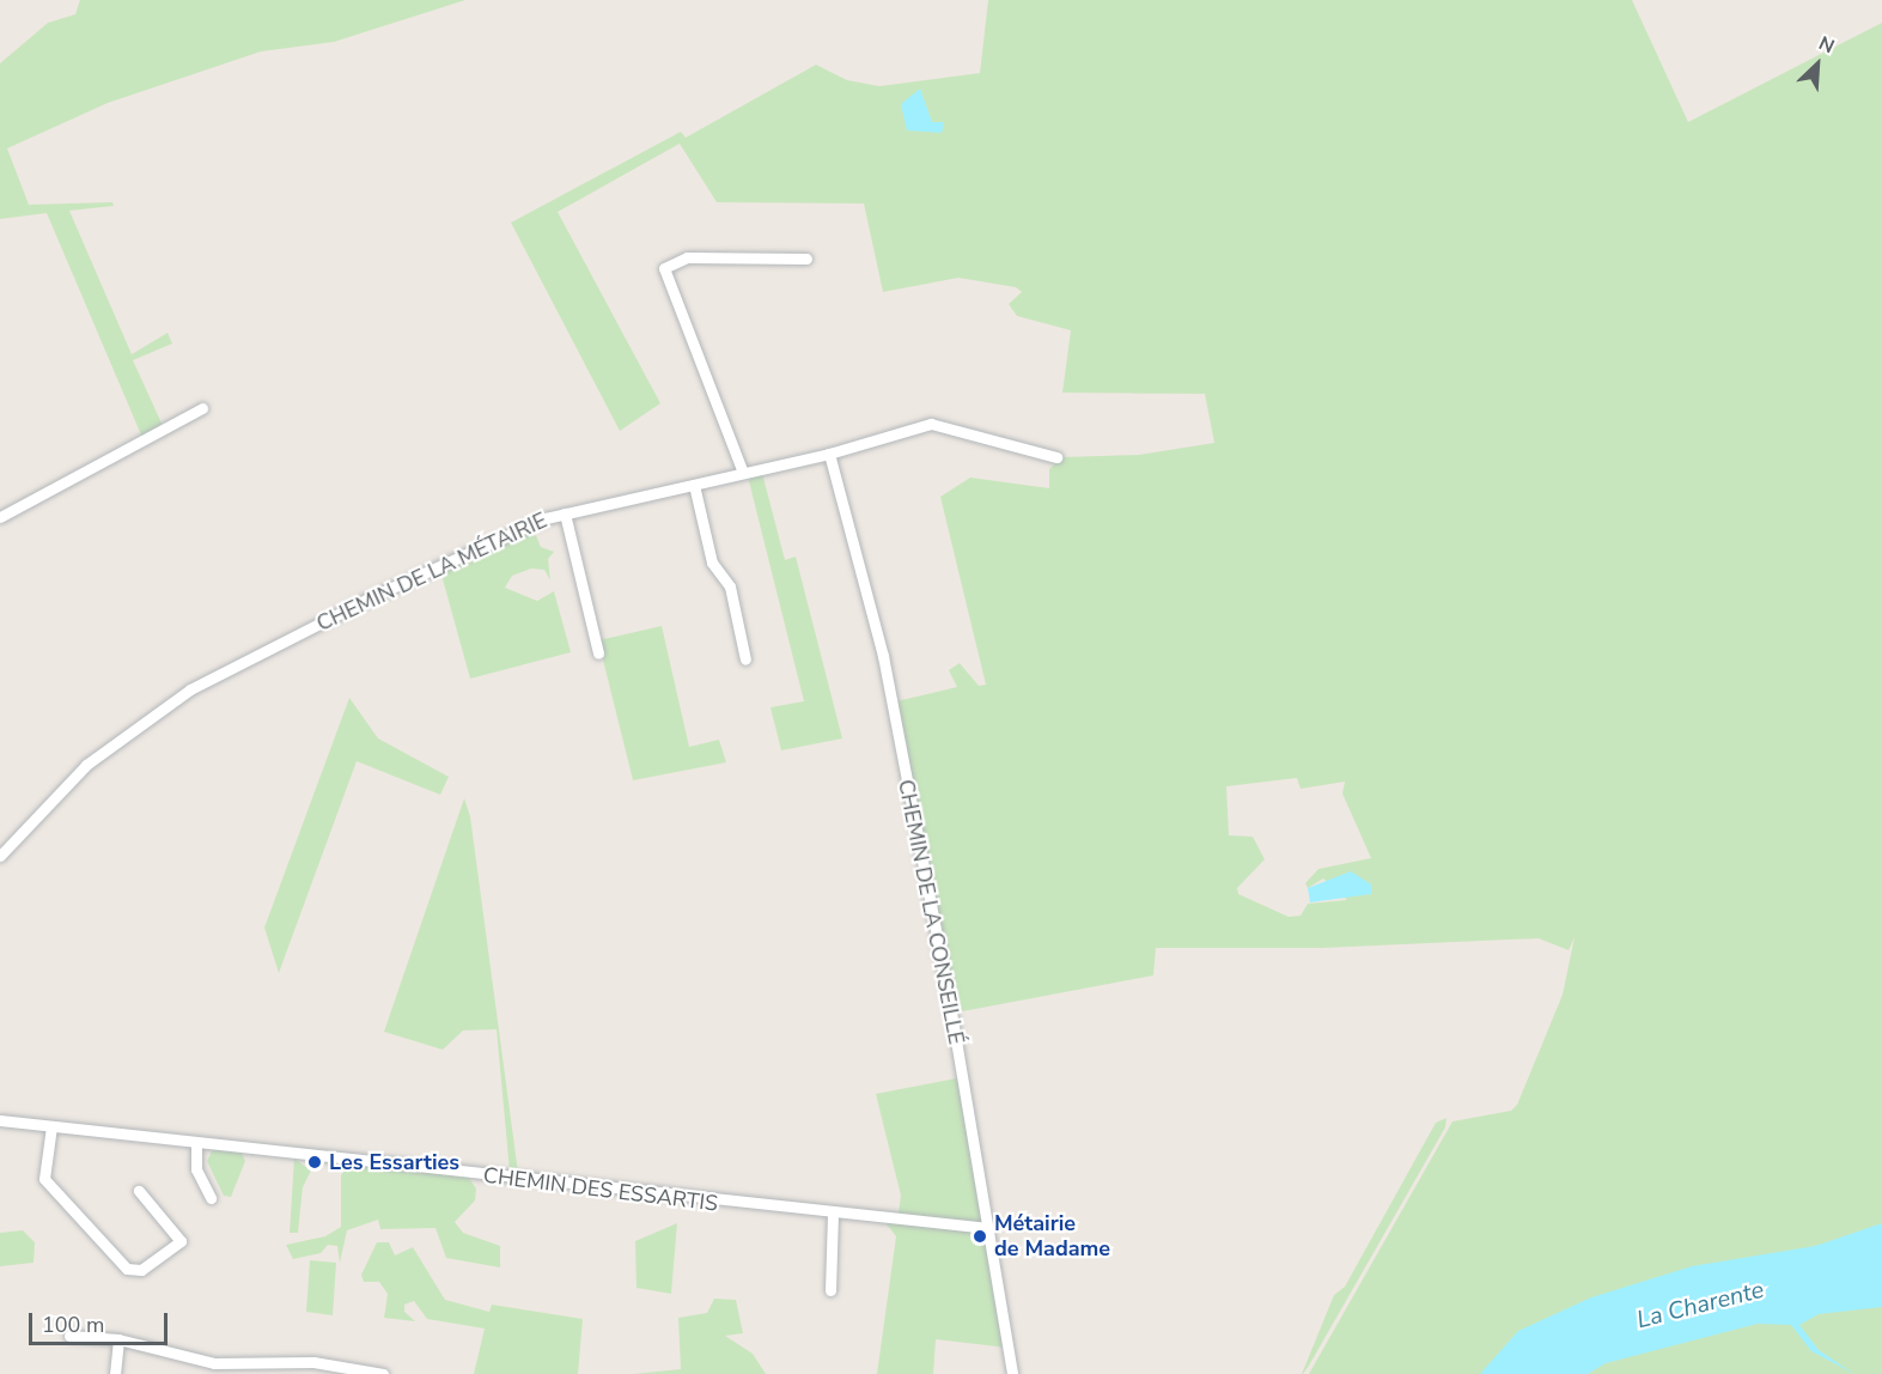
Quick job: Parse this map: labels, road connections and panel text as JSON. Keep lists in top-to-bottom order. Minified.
{"streets":{"street":["CHEMIN DE LA MÉTAIRIE","CHEMIN DE LA CONSEILLÉ","CHEMIN DES ESSARTIS"]},"crossings":[["CHEMIN DE LA MÉTAIRIE","CHEMIN DE LA CONSEILLÉ"],["CHEMIN DE LA CONSEILLÉ","CHEMIN DES ESSARTIS"]],"water":["La Charente"],"places":["Les Essarties","Métairie de Madame"],"scale_bar":"100 m","north":"top right"}
